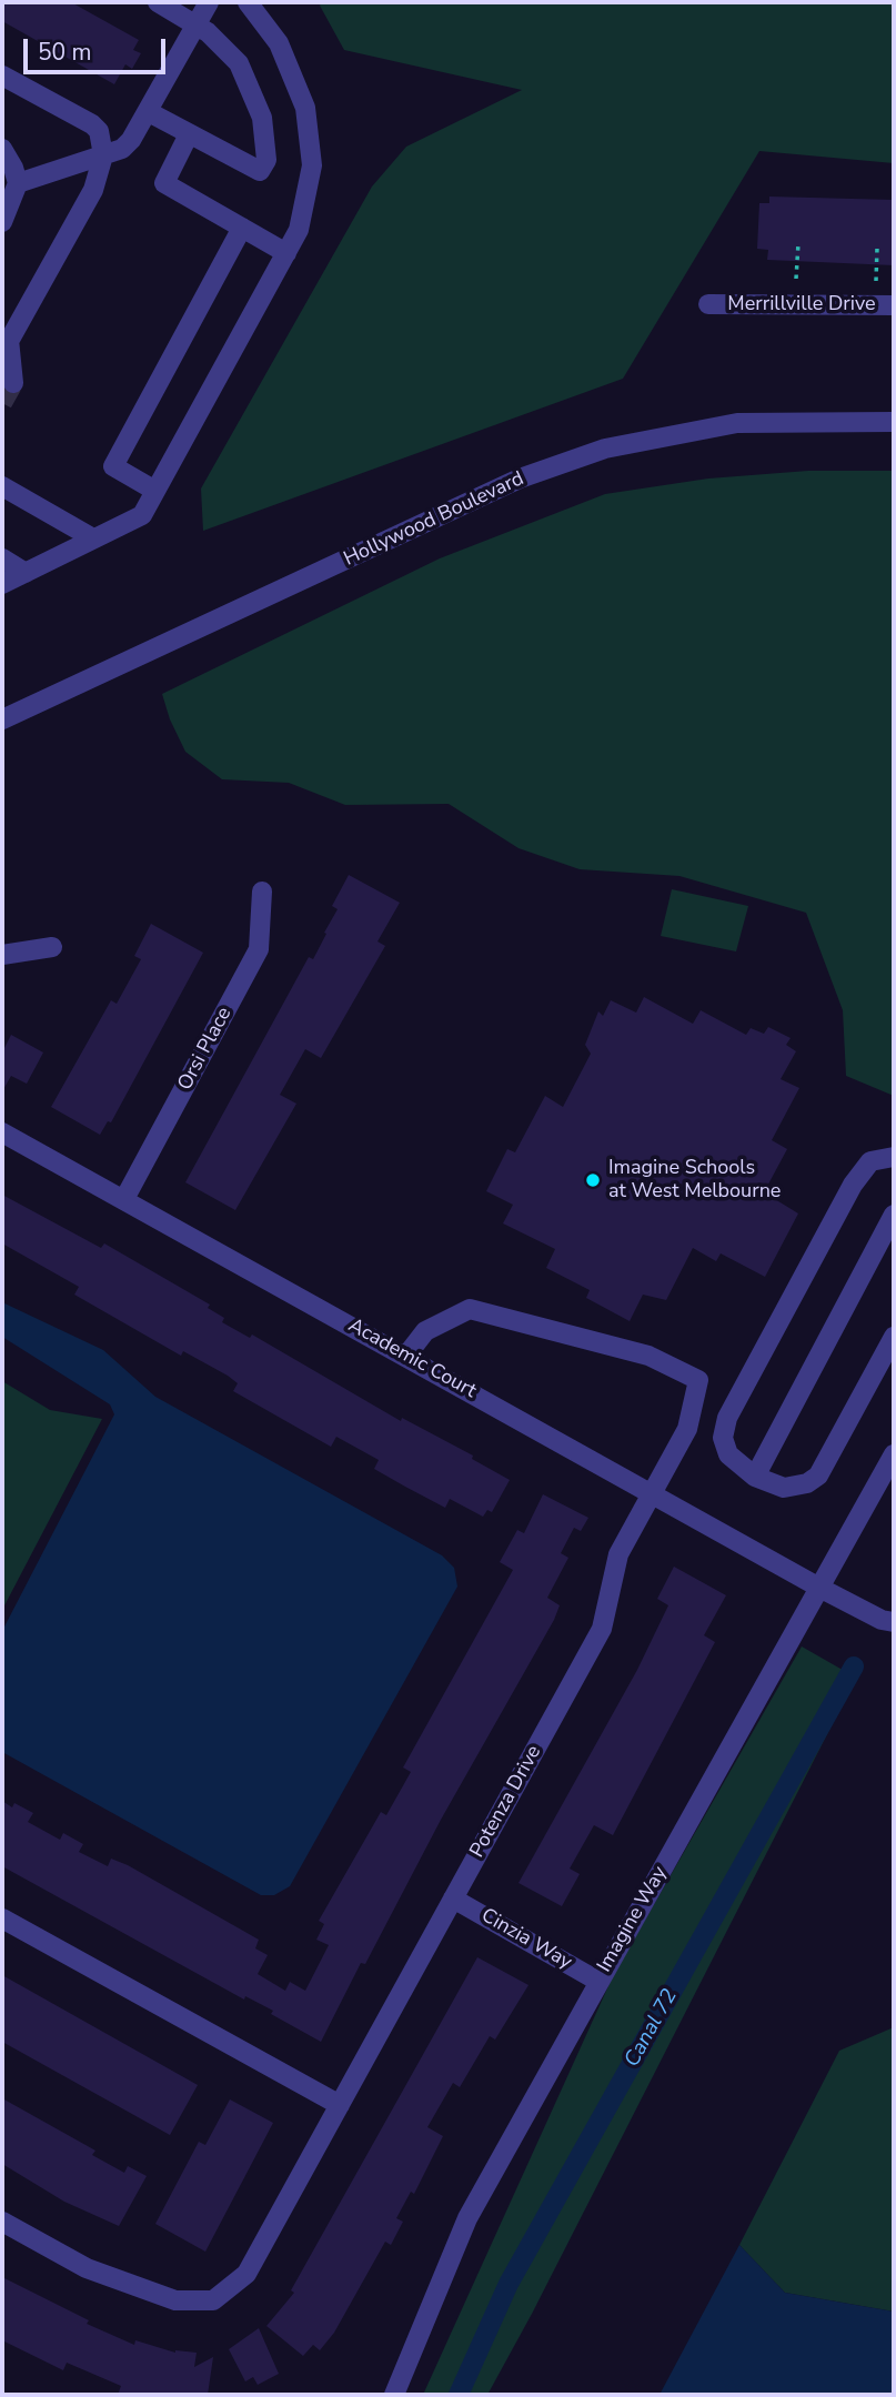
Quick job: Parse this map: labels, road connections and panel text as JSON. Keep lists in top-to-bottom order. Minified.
{"streets":{"street":["Merrillville Drive","Hollywood Boulevard","Orsi Place","Academic Court","Potenza Drive","Imagine Way","Cinzia Way"]},"crossings":[["Orsi Place","Academic Court"],["Academic Court","Potenza Drive"],["Academic Court","Imagine Way"],["Potenza Drive","Cinzia Way"],["Imagine Way","Cinzia Way"]],"water":["Canal 72"],"places":["Imagine Schools at West Melbourne"],"scale_bar":"50 m"}
